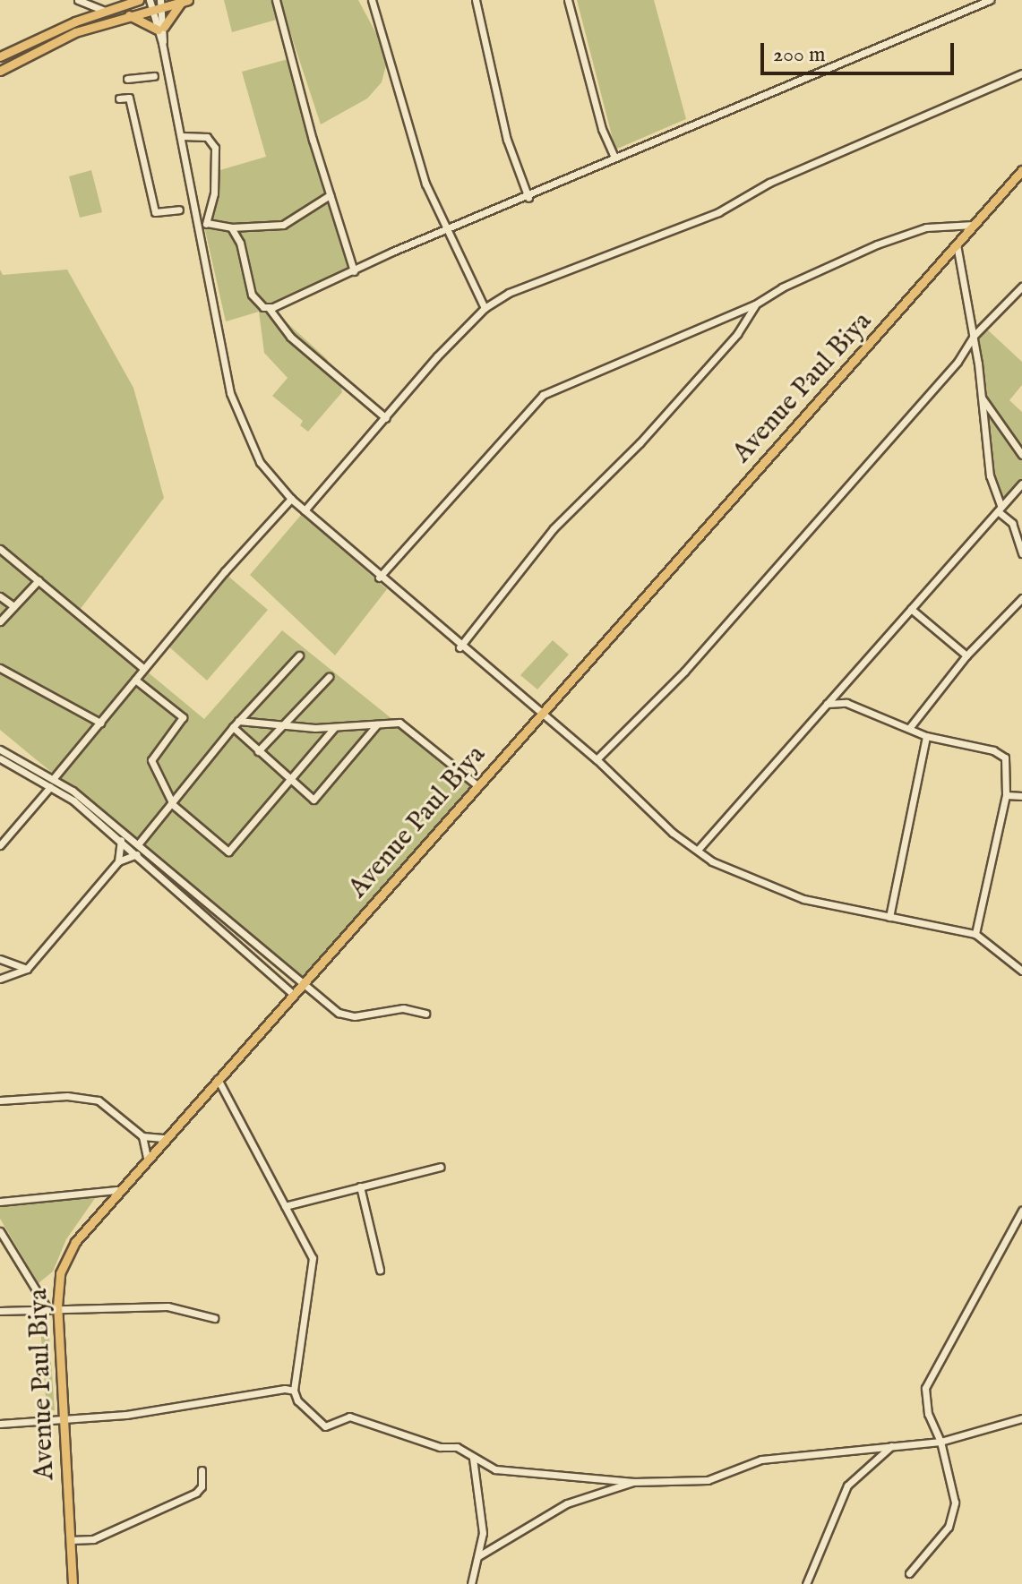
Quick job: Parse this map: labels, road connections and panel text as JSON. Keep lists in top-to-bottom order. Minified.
{"streets":{"main road":["Avenue Paul Biya"]},"scale_bar":"200 m"}
